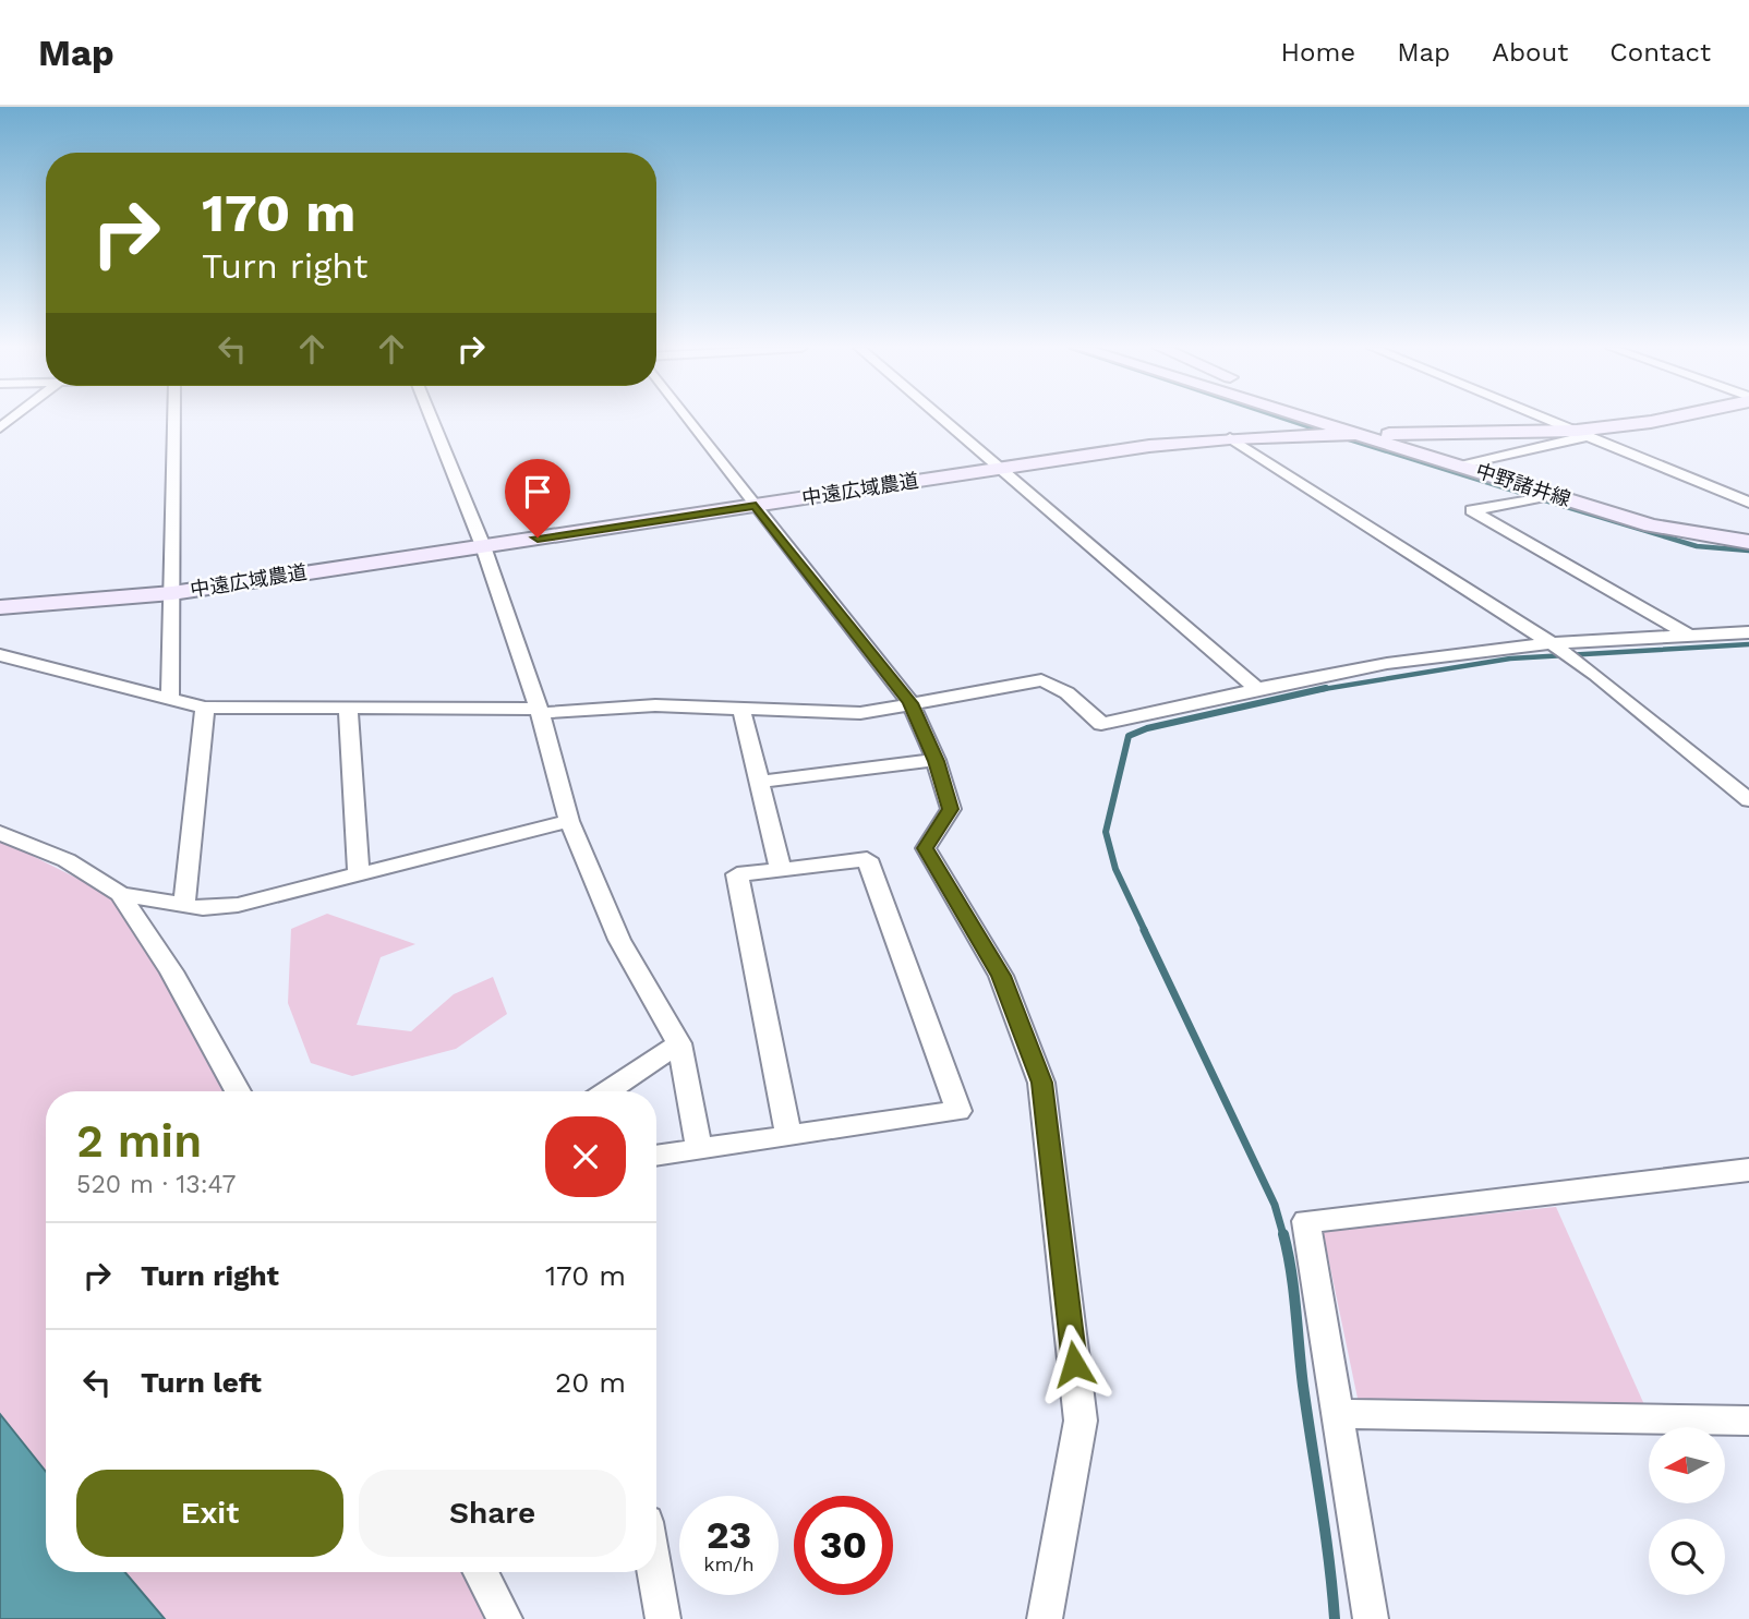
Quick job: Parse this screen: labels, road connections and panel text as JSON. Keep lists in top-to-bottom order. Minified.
{"streets":{"street":["中野諸井線","中遠広域農道"]},"crossings":[["中野諸井線","中遠広域農道"]],"north":"left","page":{"header":"Map","nav":["Home","Map","About","Contact"],"turn":["170 m","Turn right"],"heading":["2 min","520 m · 13:47"],"list":[{"name":"Turn right","value":"170 m"},{"name":"Turn left","value":"20 m"}],"buttons":["Exit","Share"],"speed":"23 km/h","limit":"30"}}
